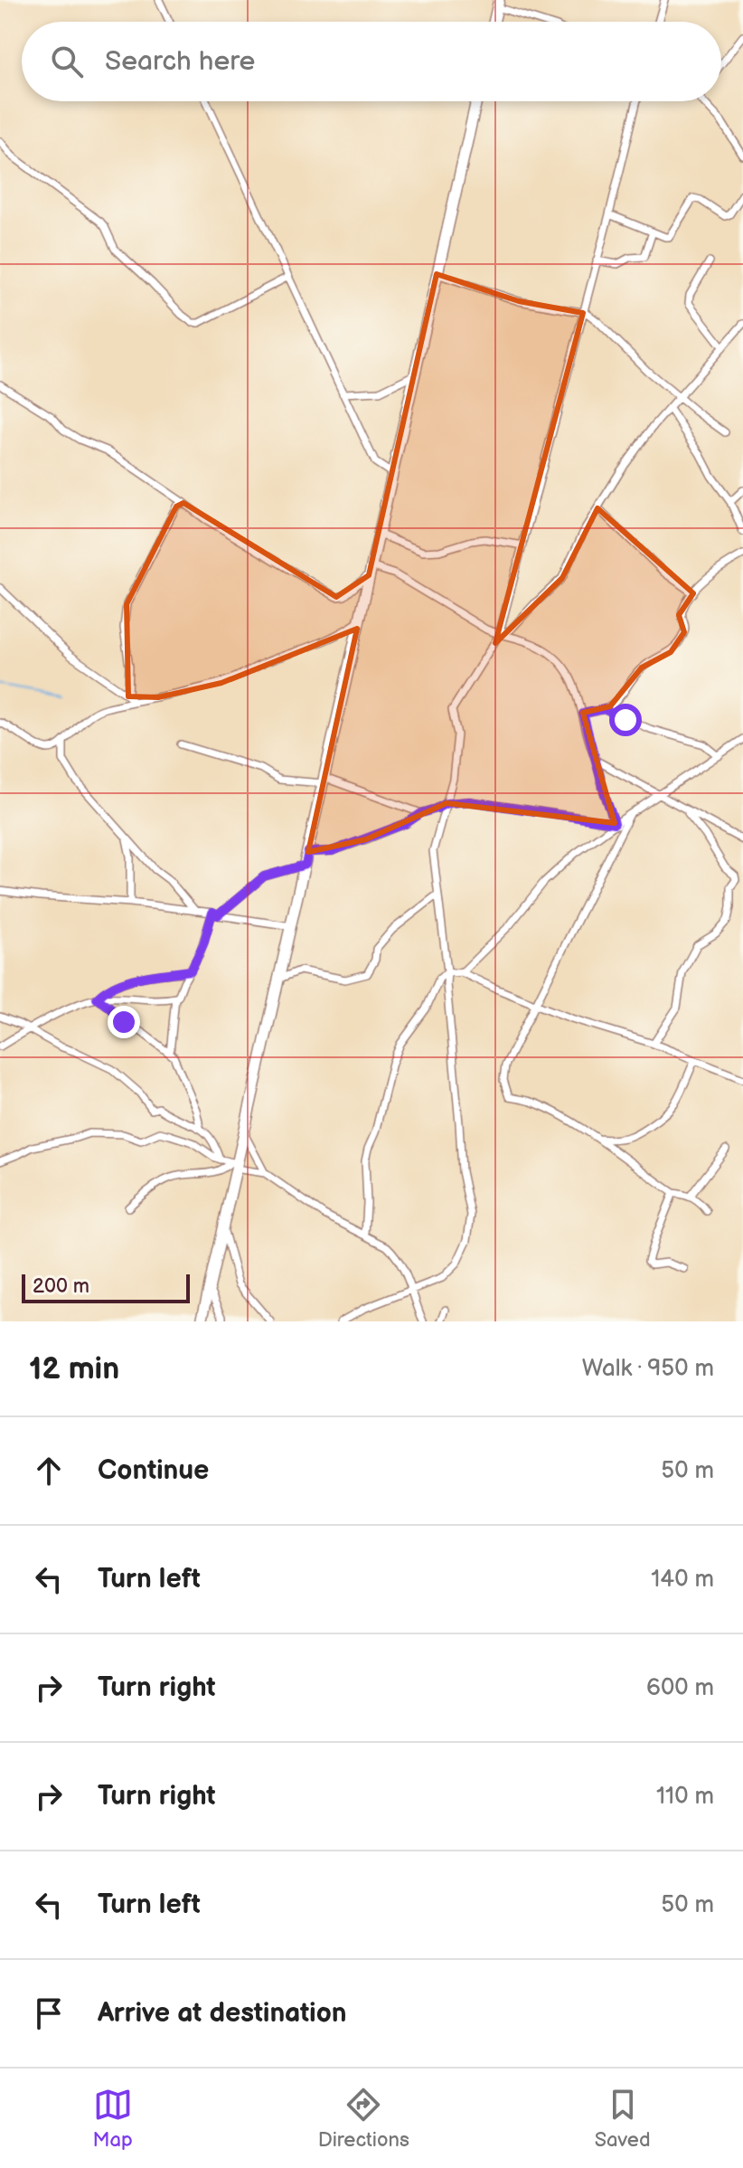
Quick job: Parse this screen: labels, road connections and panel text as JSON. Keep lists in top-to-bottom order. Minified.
{"scale_bar":"200 m","page":{"search":"Search here","scale":"200 m","heading":["12 min","Walk · 950 m"],"list":[["Continue","50 m"],["Turn left","140 m"],["Turn right","600 m"],["Turn right","110 m"],["Turn left","50 m"],"Arrive at destination"],"nav":["Map","Directions","Saved"]}}
